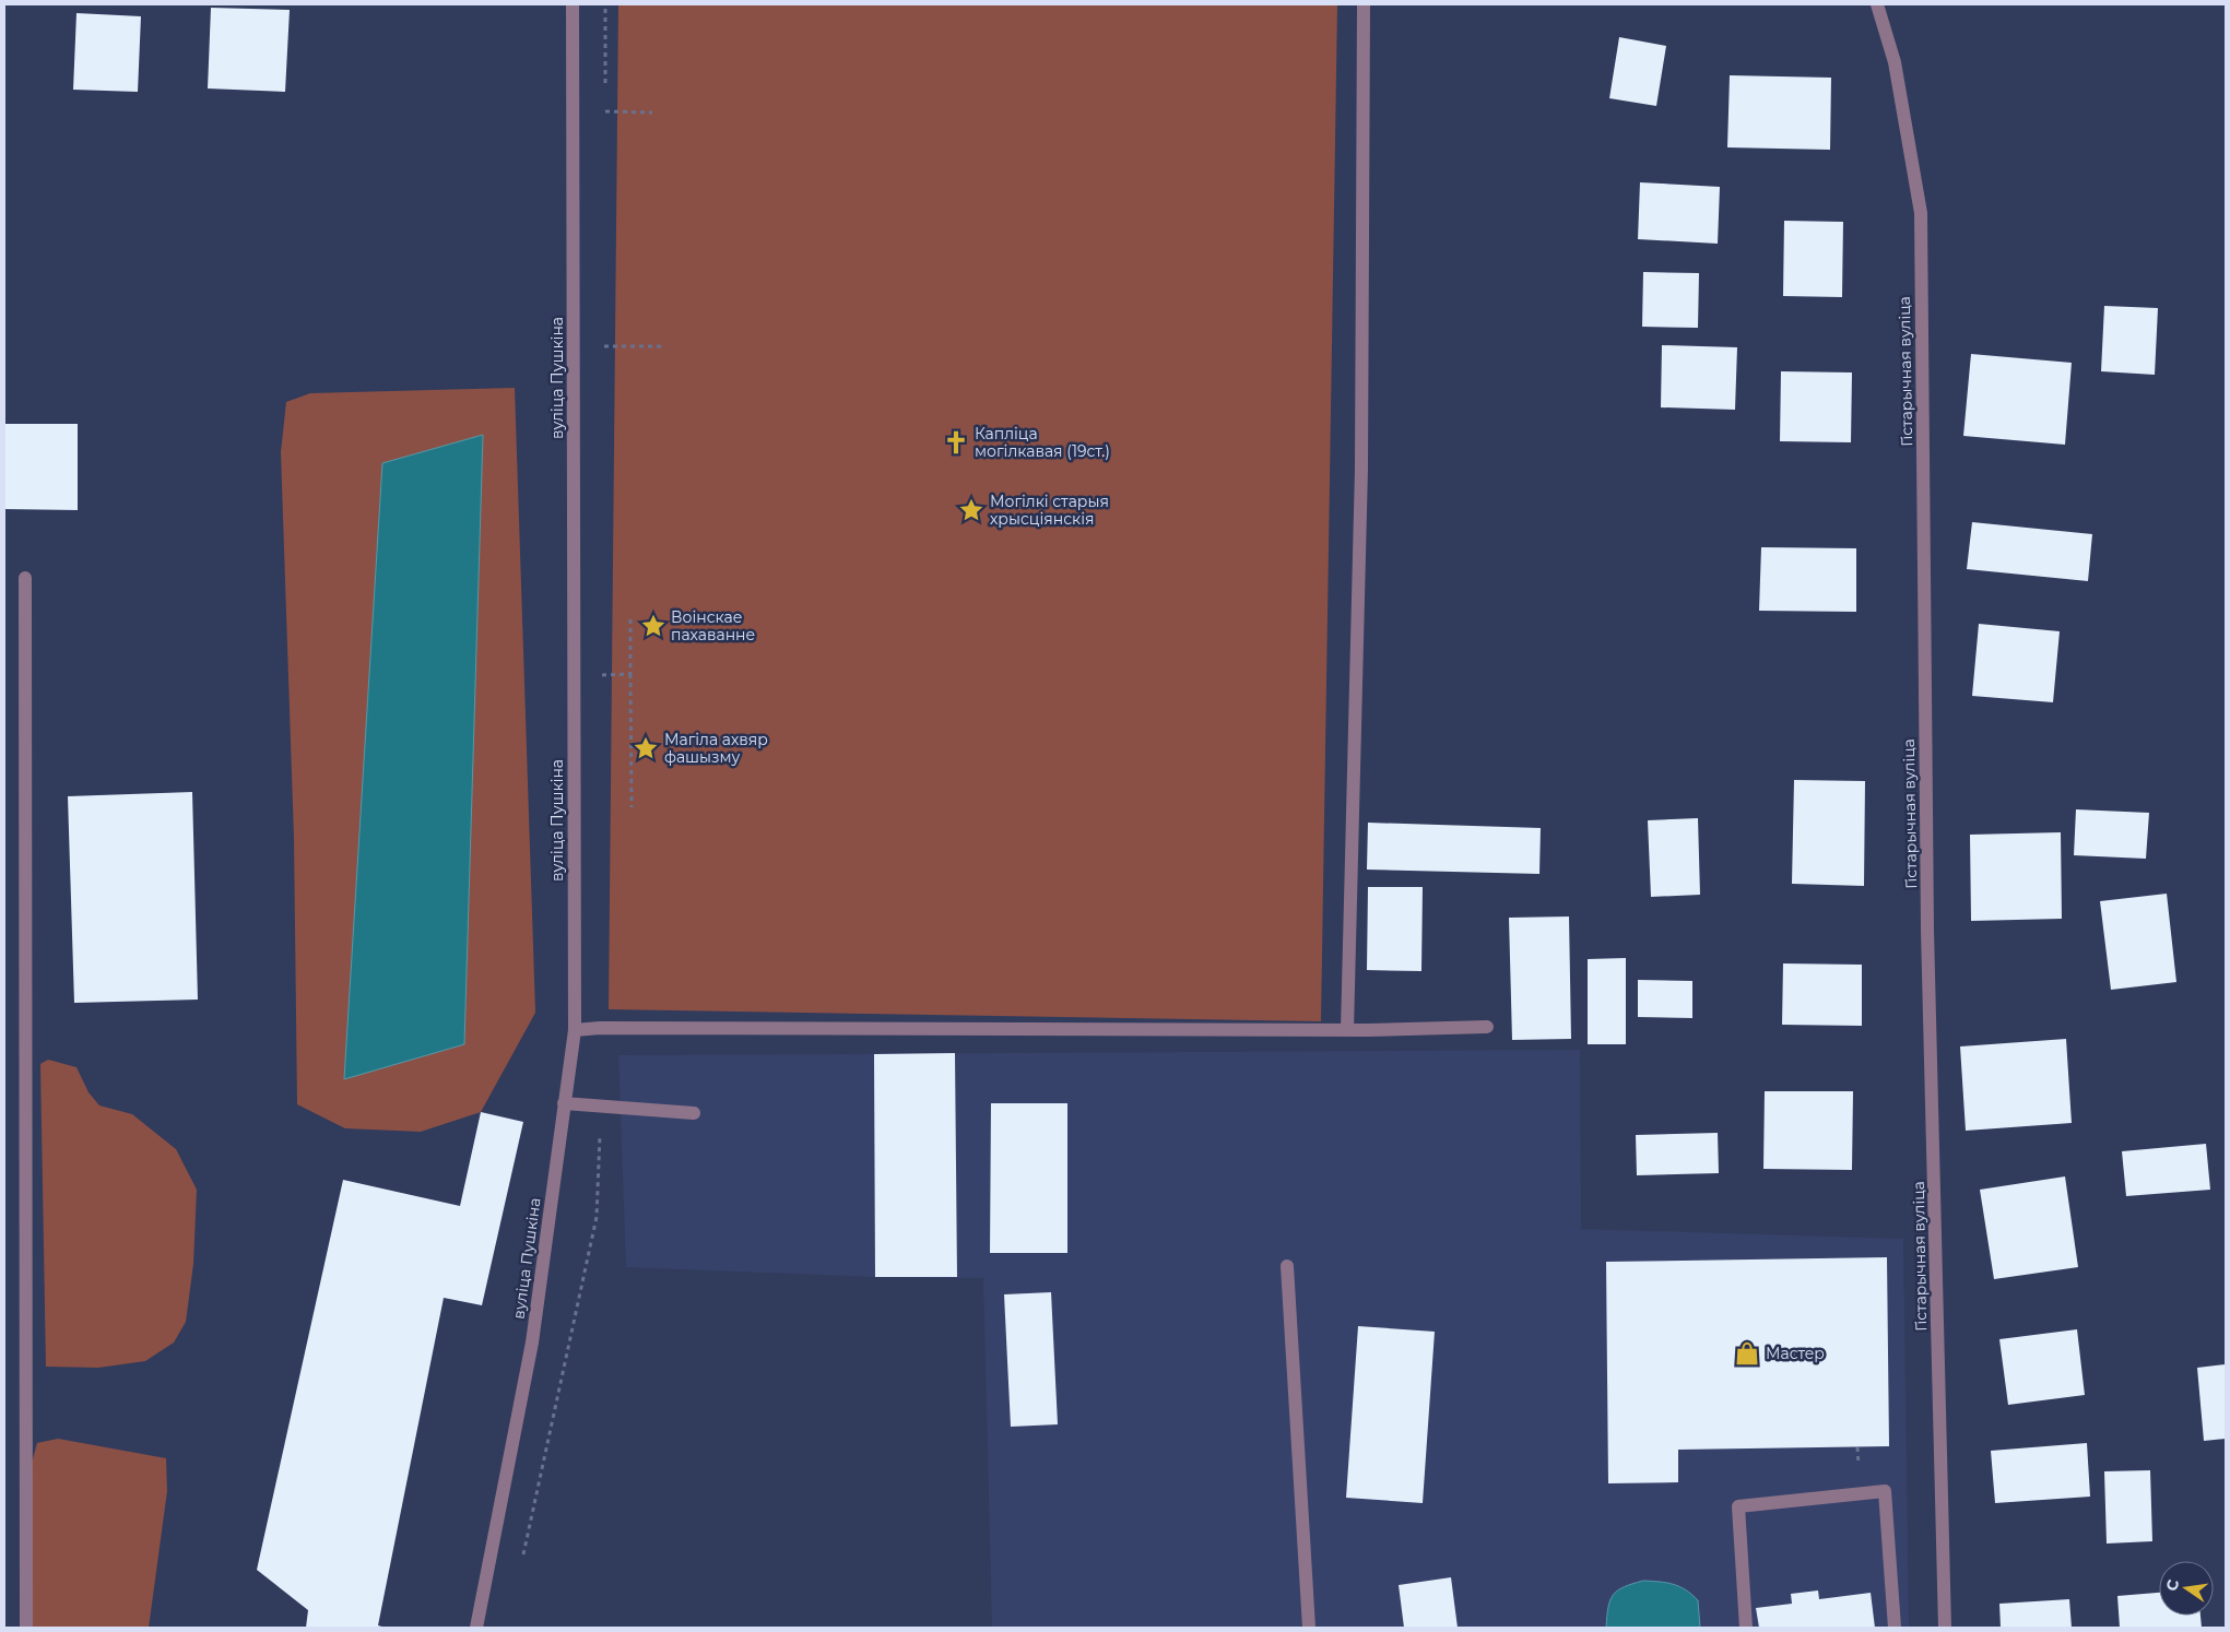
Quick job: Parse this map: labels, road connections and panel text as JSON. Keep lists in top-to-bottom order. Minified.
{"streets":{"street":["Гістарычная вуліца","вуліца Пушкіна"]},"places":{"church":["Капліца могілкавая (19ст.)"],"place":["Могілкі старыя хрысціянскія","Воінскае пахаванне","Магіла ахвяр фашызму"],"shop":["Мастер"]},"north":"left"}
